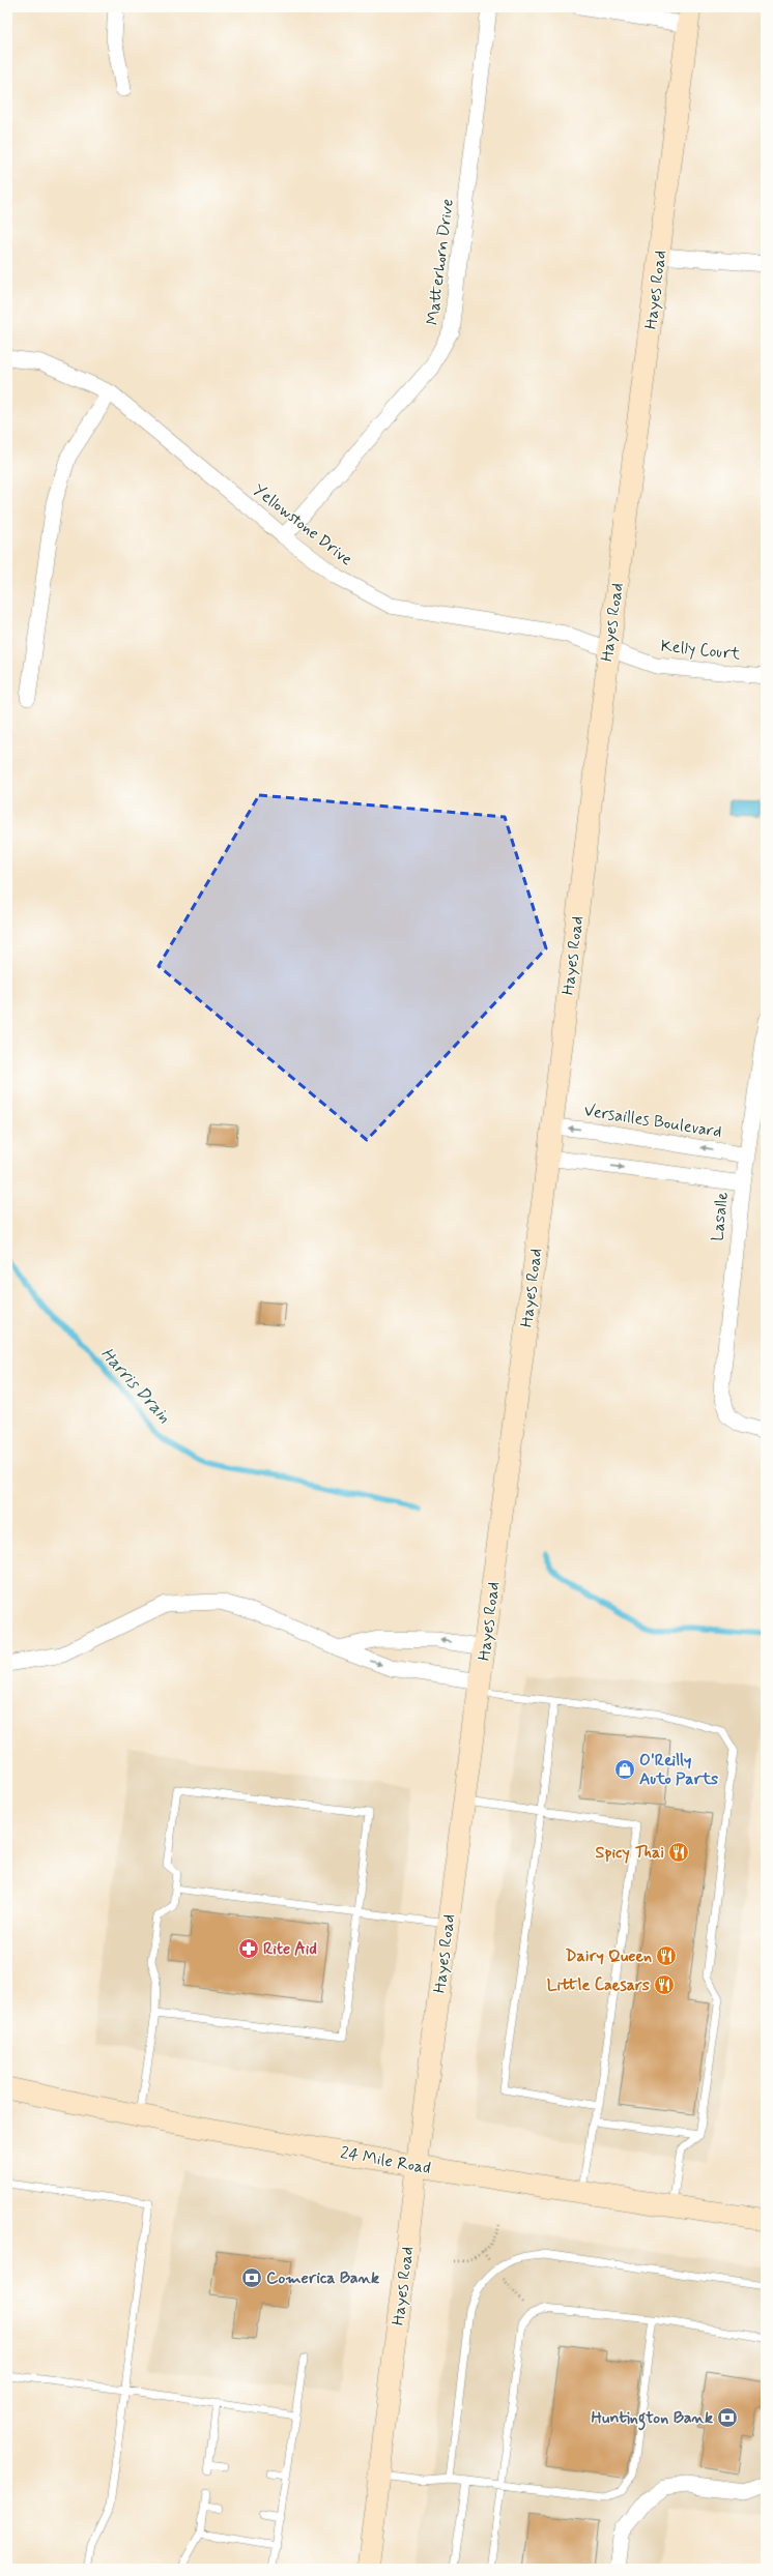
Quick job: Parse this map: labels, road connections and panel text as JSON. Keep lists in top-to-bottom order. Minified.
{"streets":{"street":["Matterhorn Drive","Hayes Road","Yellowstone Drive","Kelly Court","Versailles Boulevard","Lasalle","24 Mile Road"]},"crossings":[["Matterhorn Drive","Yellowstone Drive"],["Hayes Road","Yellowstone Drive"],["Hayes Road","Kelly Court"],["Hayes Road","Versailles Boulevard"],["Hayes Road","24 Mile Road"],["Yellowstone Drive","Kelly Court"],["Versailles Boulevard","Lasalle"]],"water":["Harris Drain"],"places":{"shop":["O'Reilly Auto Parts"],"restaurant":["Spicy Thai","Dairy Queen","Little Caesars"],"pharmacy":["Rite Aid"],"bank":["Comerica Bank","Huntington Bank"]}}
